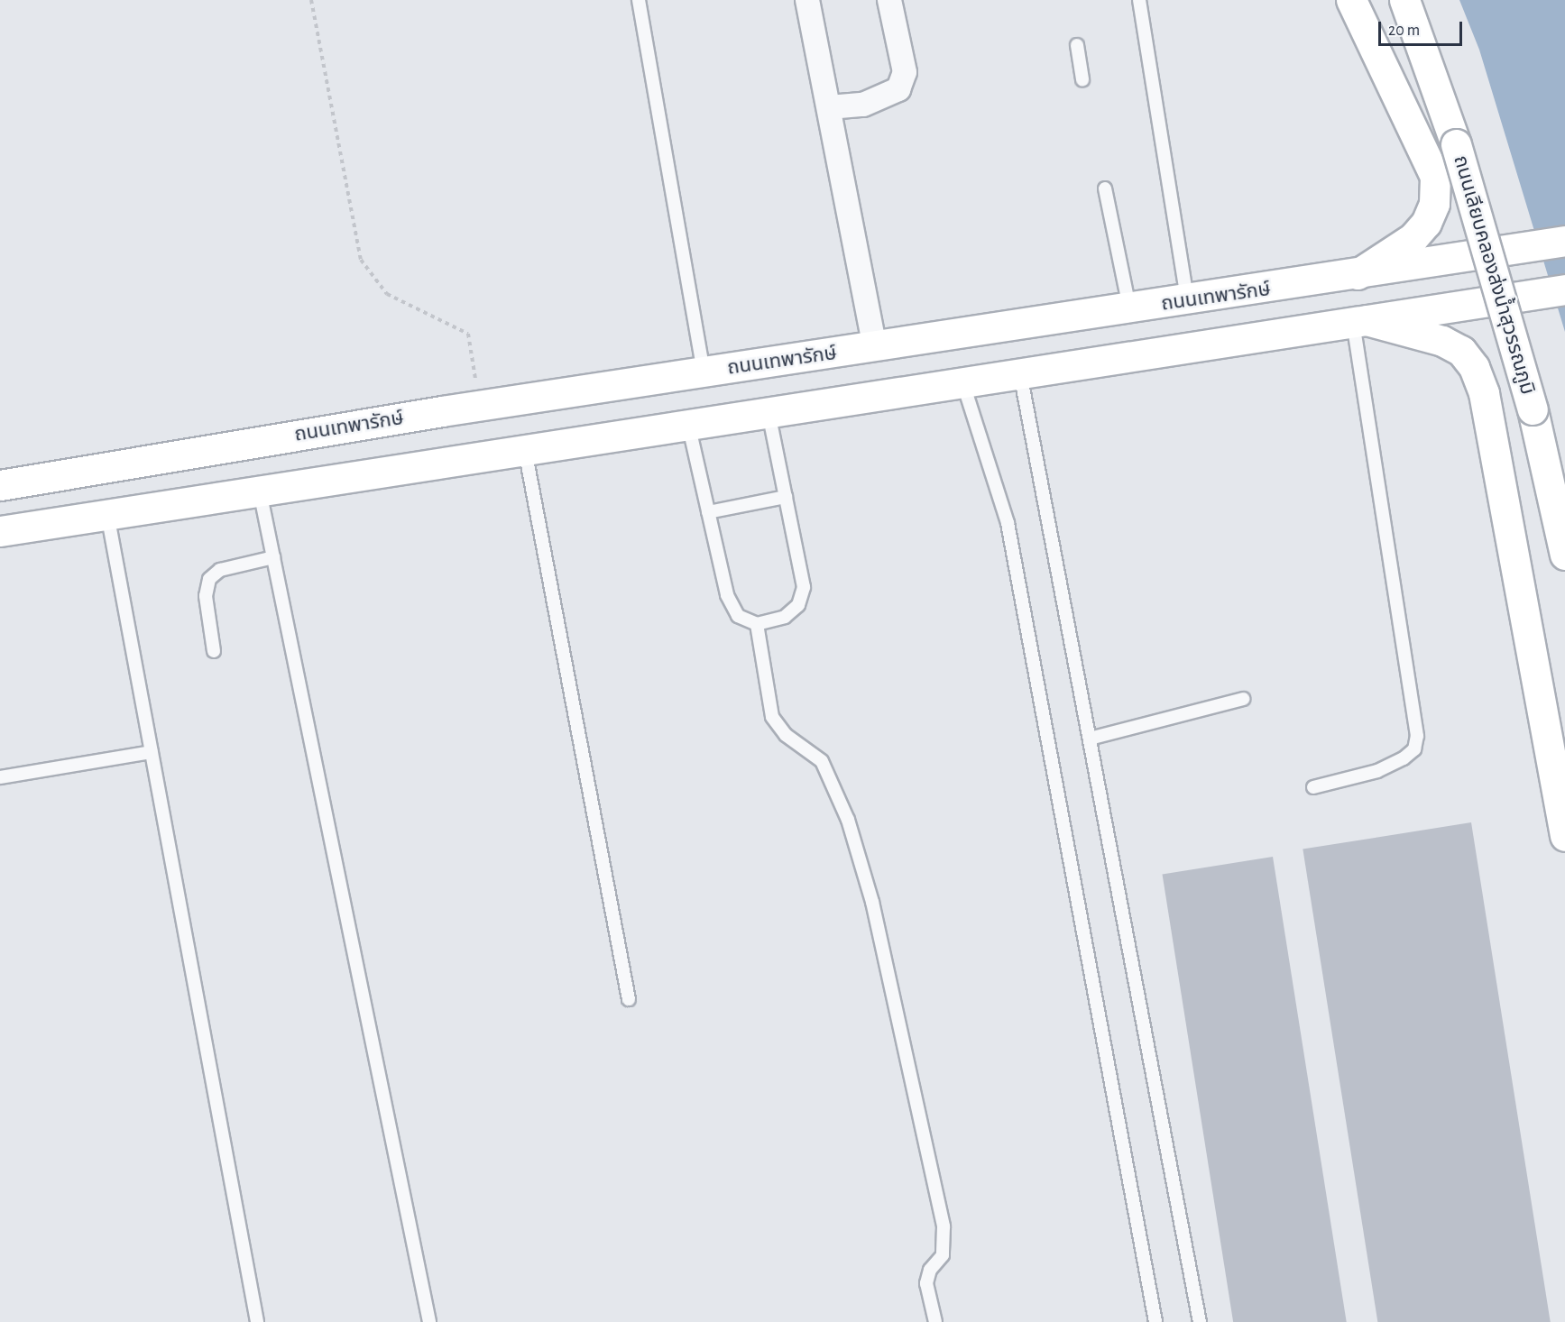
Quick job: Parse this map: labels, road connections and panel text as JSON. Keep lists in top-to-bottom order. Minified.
{"streets":{"main road":["ถนนเลียบคลองส่งน้ำสุวรรณภูมิ","ถนนเทพารักษ์"]},"scale_bar":"20 m"}
